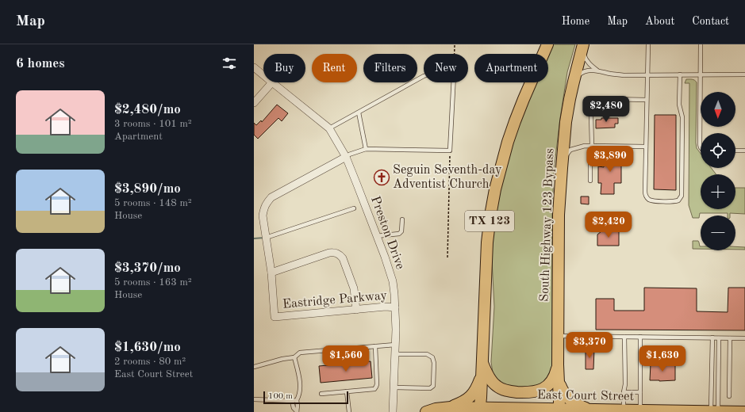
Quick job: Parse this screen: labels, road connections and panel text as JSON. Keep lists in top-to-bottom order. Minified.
{"streets":{"main road":["TX 123","South Highway 123 Bypass","East Court Street"],"street":["Preston Drive","Eastridge Parkway"]},"crossings":[["TX 123","East Court Street"],["South Highway 123 Bypass","East Court Street"],["Preston Drive","Eastridge Parkway"]],"places":{"church":["Seguin Seventh-day Adventist Church"]},"scale_bar":"100 m","north":"bottom","page":{"header":"Map","nav":["Home","Map","About","Contact"],"heading":"6 homes","chip":["Buy","Rent","Filters","New","Apartment"],"list":[{"name":"$2,480/mo","note":"3 rooms · 101 m² · Apartment"},{"name":"$3,890/mo","note":"5 rooms · 148 m² · House"},{"name":"$3,370/mo","note":"5 rooms · 163 m² · House"},{"name":"$1,630/mo","note":"2 rooms · 80 m² · East Court Street"}],"map_buttons":["+","−"],"price":["$2,480","$3,890","$2,420","$3,370","$1,560","$1,630"],"scale":"100 m"}}
